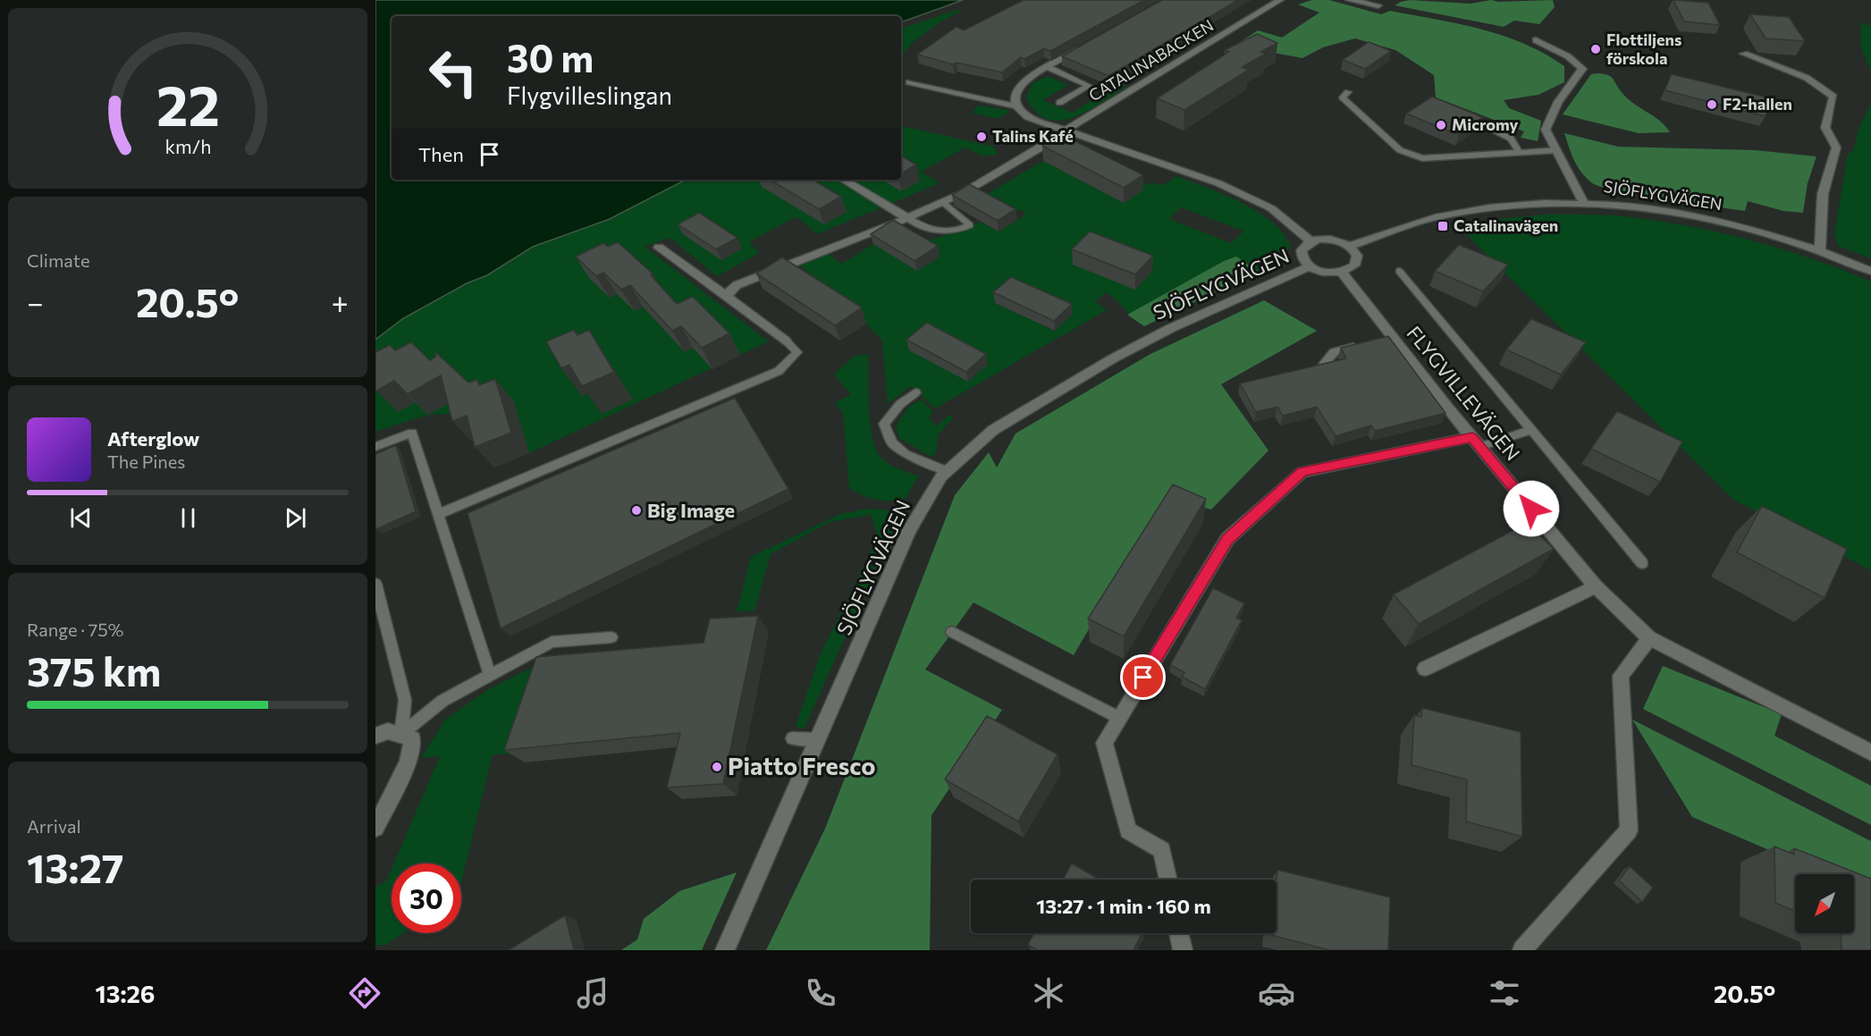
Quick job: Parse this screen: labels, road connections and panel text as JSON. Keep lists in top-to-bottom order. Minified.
{"streets":{"street":["CATALINABACKEN","SJÖFLYGVÄGEN","FLYGVILLEVÄGEN"]},"crossings":[["SJÖFLYGVÄGEN","FLYGVILLEVÄGEN"]],"places":{"other":["Flottiljens förskola","F2-hallen","Micromy","Talins Kafé","Big Image","Piatto Fresco"],"transit":["Catalinavägen"]},"north":"bottom left","page":{"turn":["30 m","Flygvilleslingan"],"then":"Then","tile":["Climate",["Range · 75%","375 km"],["Arrival","13:27"]],"heat":["−","20.5°","+"],"song":["Afterglow","The Pines"],"limit":"30","trip":"13:27 · 1 min · 160 m","tabs":["13:26","20.5°"],"gauge":["22","km/h"]}}
